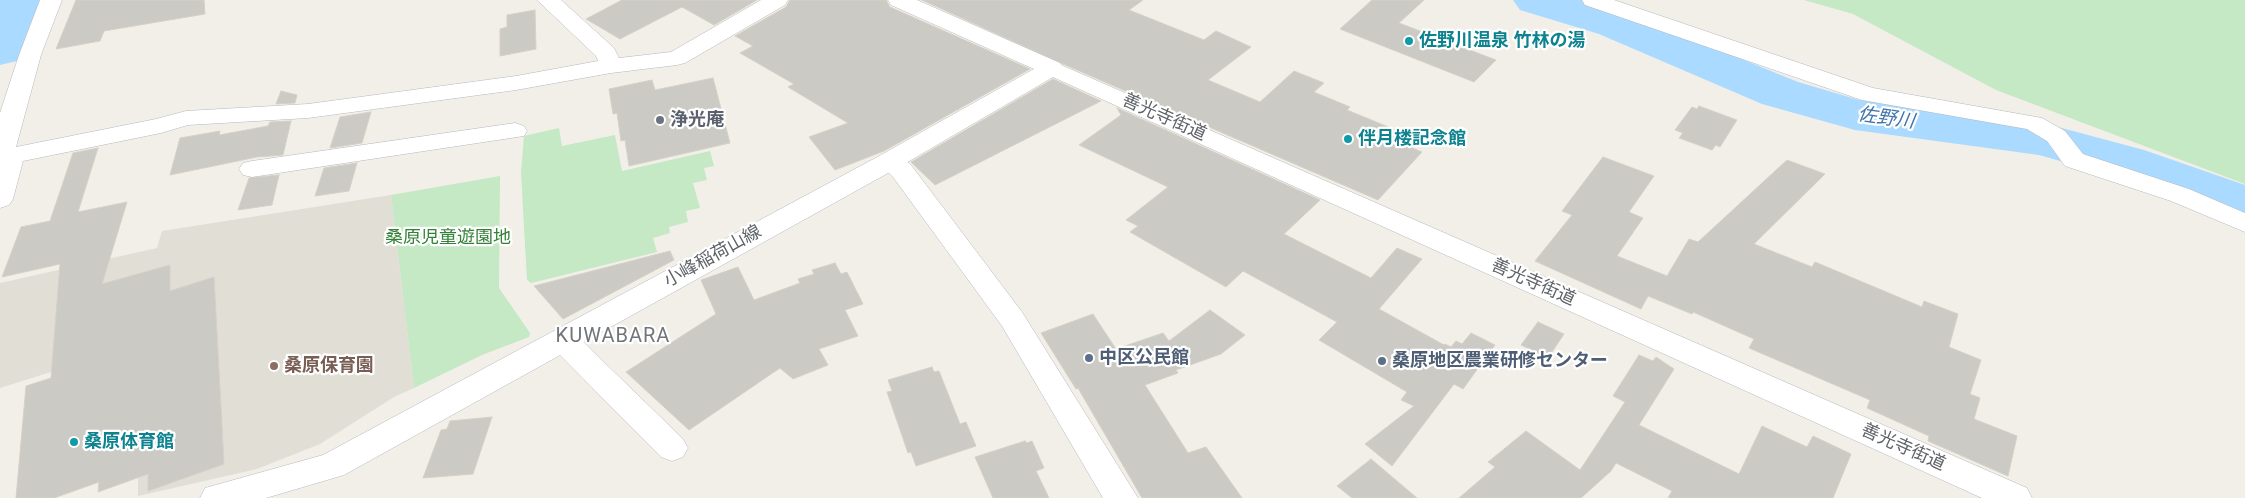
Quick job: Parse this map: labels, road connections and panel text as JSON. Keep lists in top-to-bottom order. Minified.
{"streets":{"street":["善光寺街道","小峰稲荷山線"]},"crossings":[["善光寺街道","小峰稲荷山線"]],"districts":["KUWABARA"],"water":["佐野川"],"parks":["桑原児童遊園地"],"places":["佐野川温泉 竹林の湯","浄光庵","伴月楼記念館","中区公民館","桑原地区農業研修センター","桑原保育園","桑原体育館"]}
